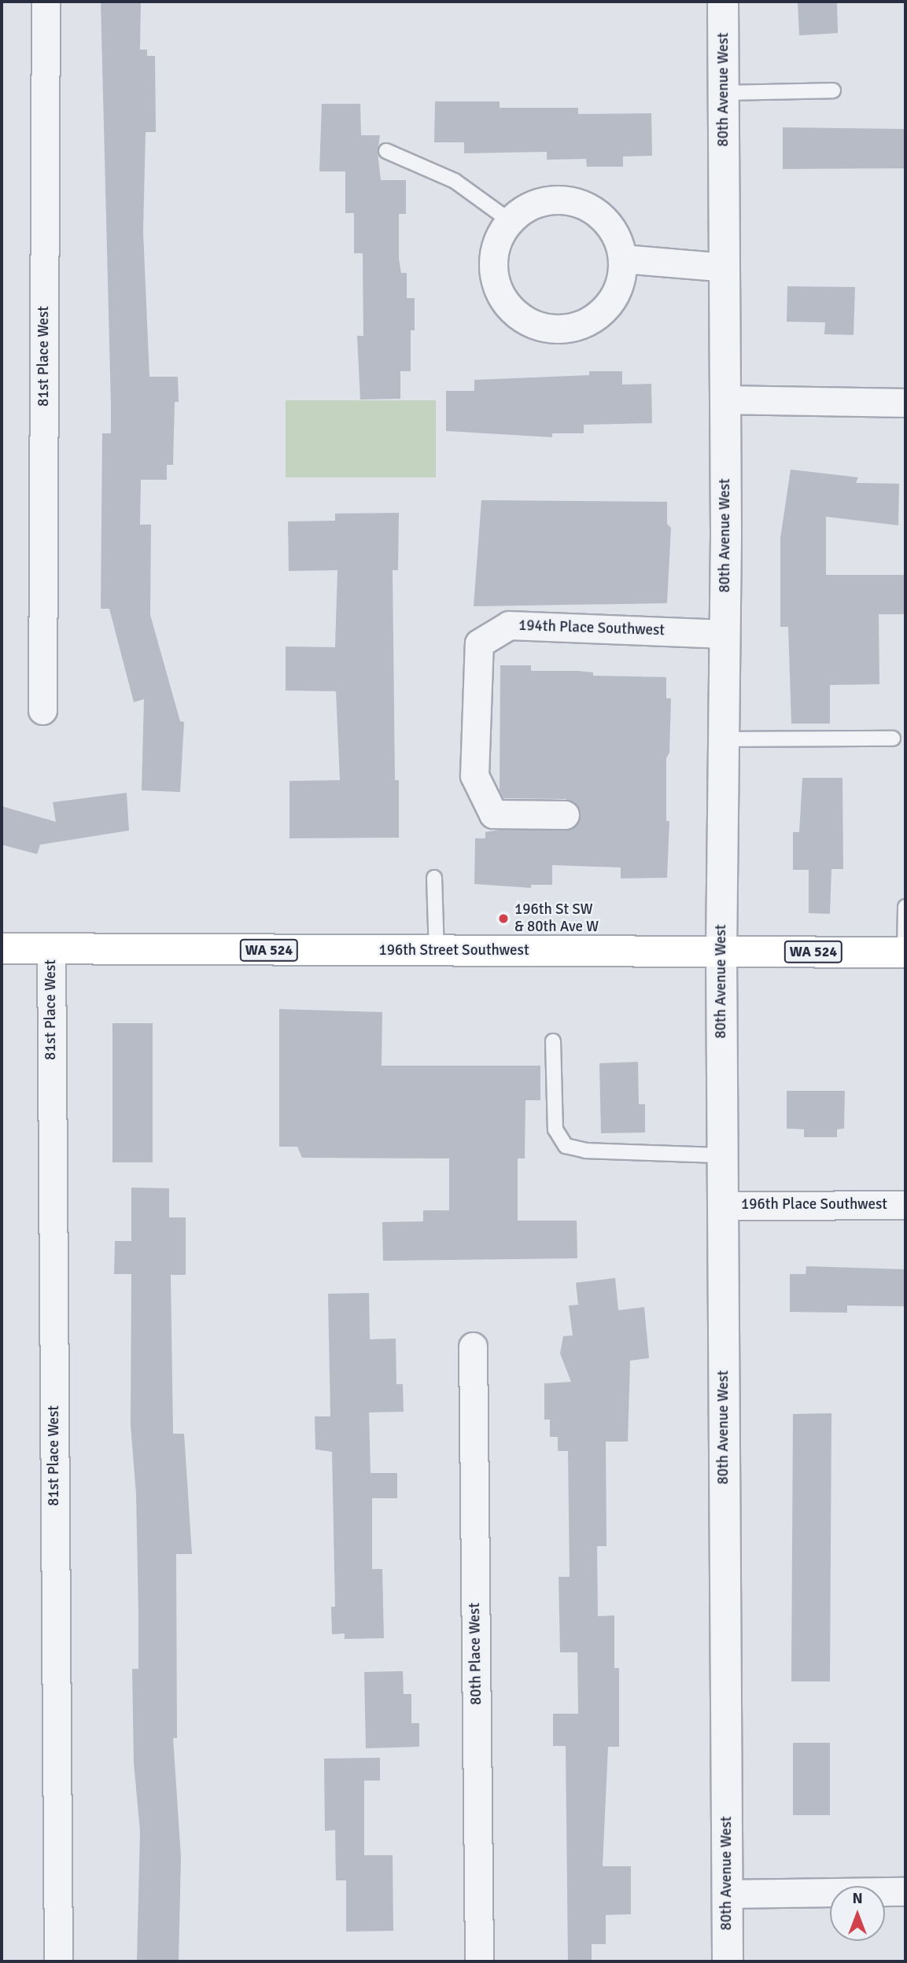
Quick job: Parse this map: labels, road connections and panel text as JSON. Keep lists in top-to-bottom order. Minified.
{"streets":{"main road":["WA 524","196th Street Southwest"],"street":["80th Avenue West","81st Place West","194th Place Southwest","196th Place Southwest","80th Place West"]},"crossings":[["80th Avenue West","194th Place Southwest"],["80th Avenue West","196th Street Southwest"],["80th Avenue West","196th Place Southwest"],["81st Place West","196th Street Southwest"]],"places":["196th St SW & 80th Ave W"],"north":"top"}
